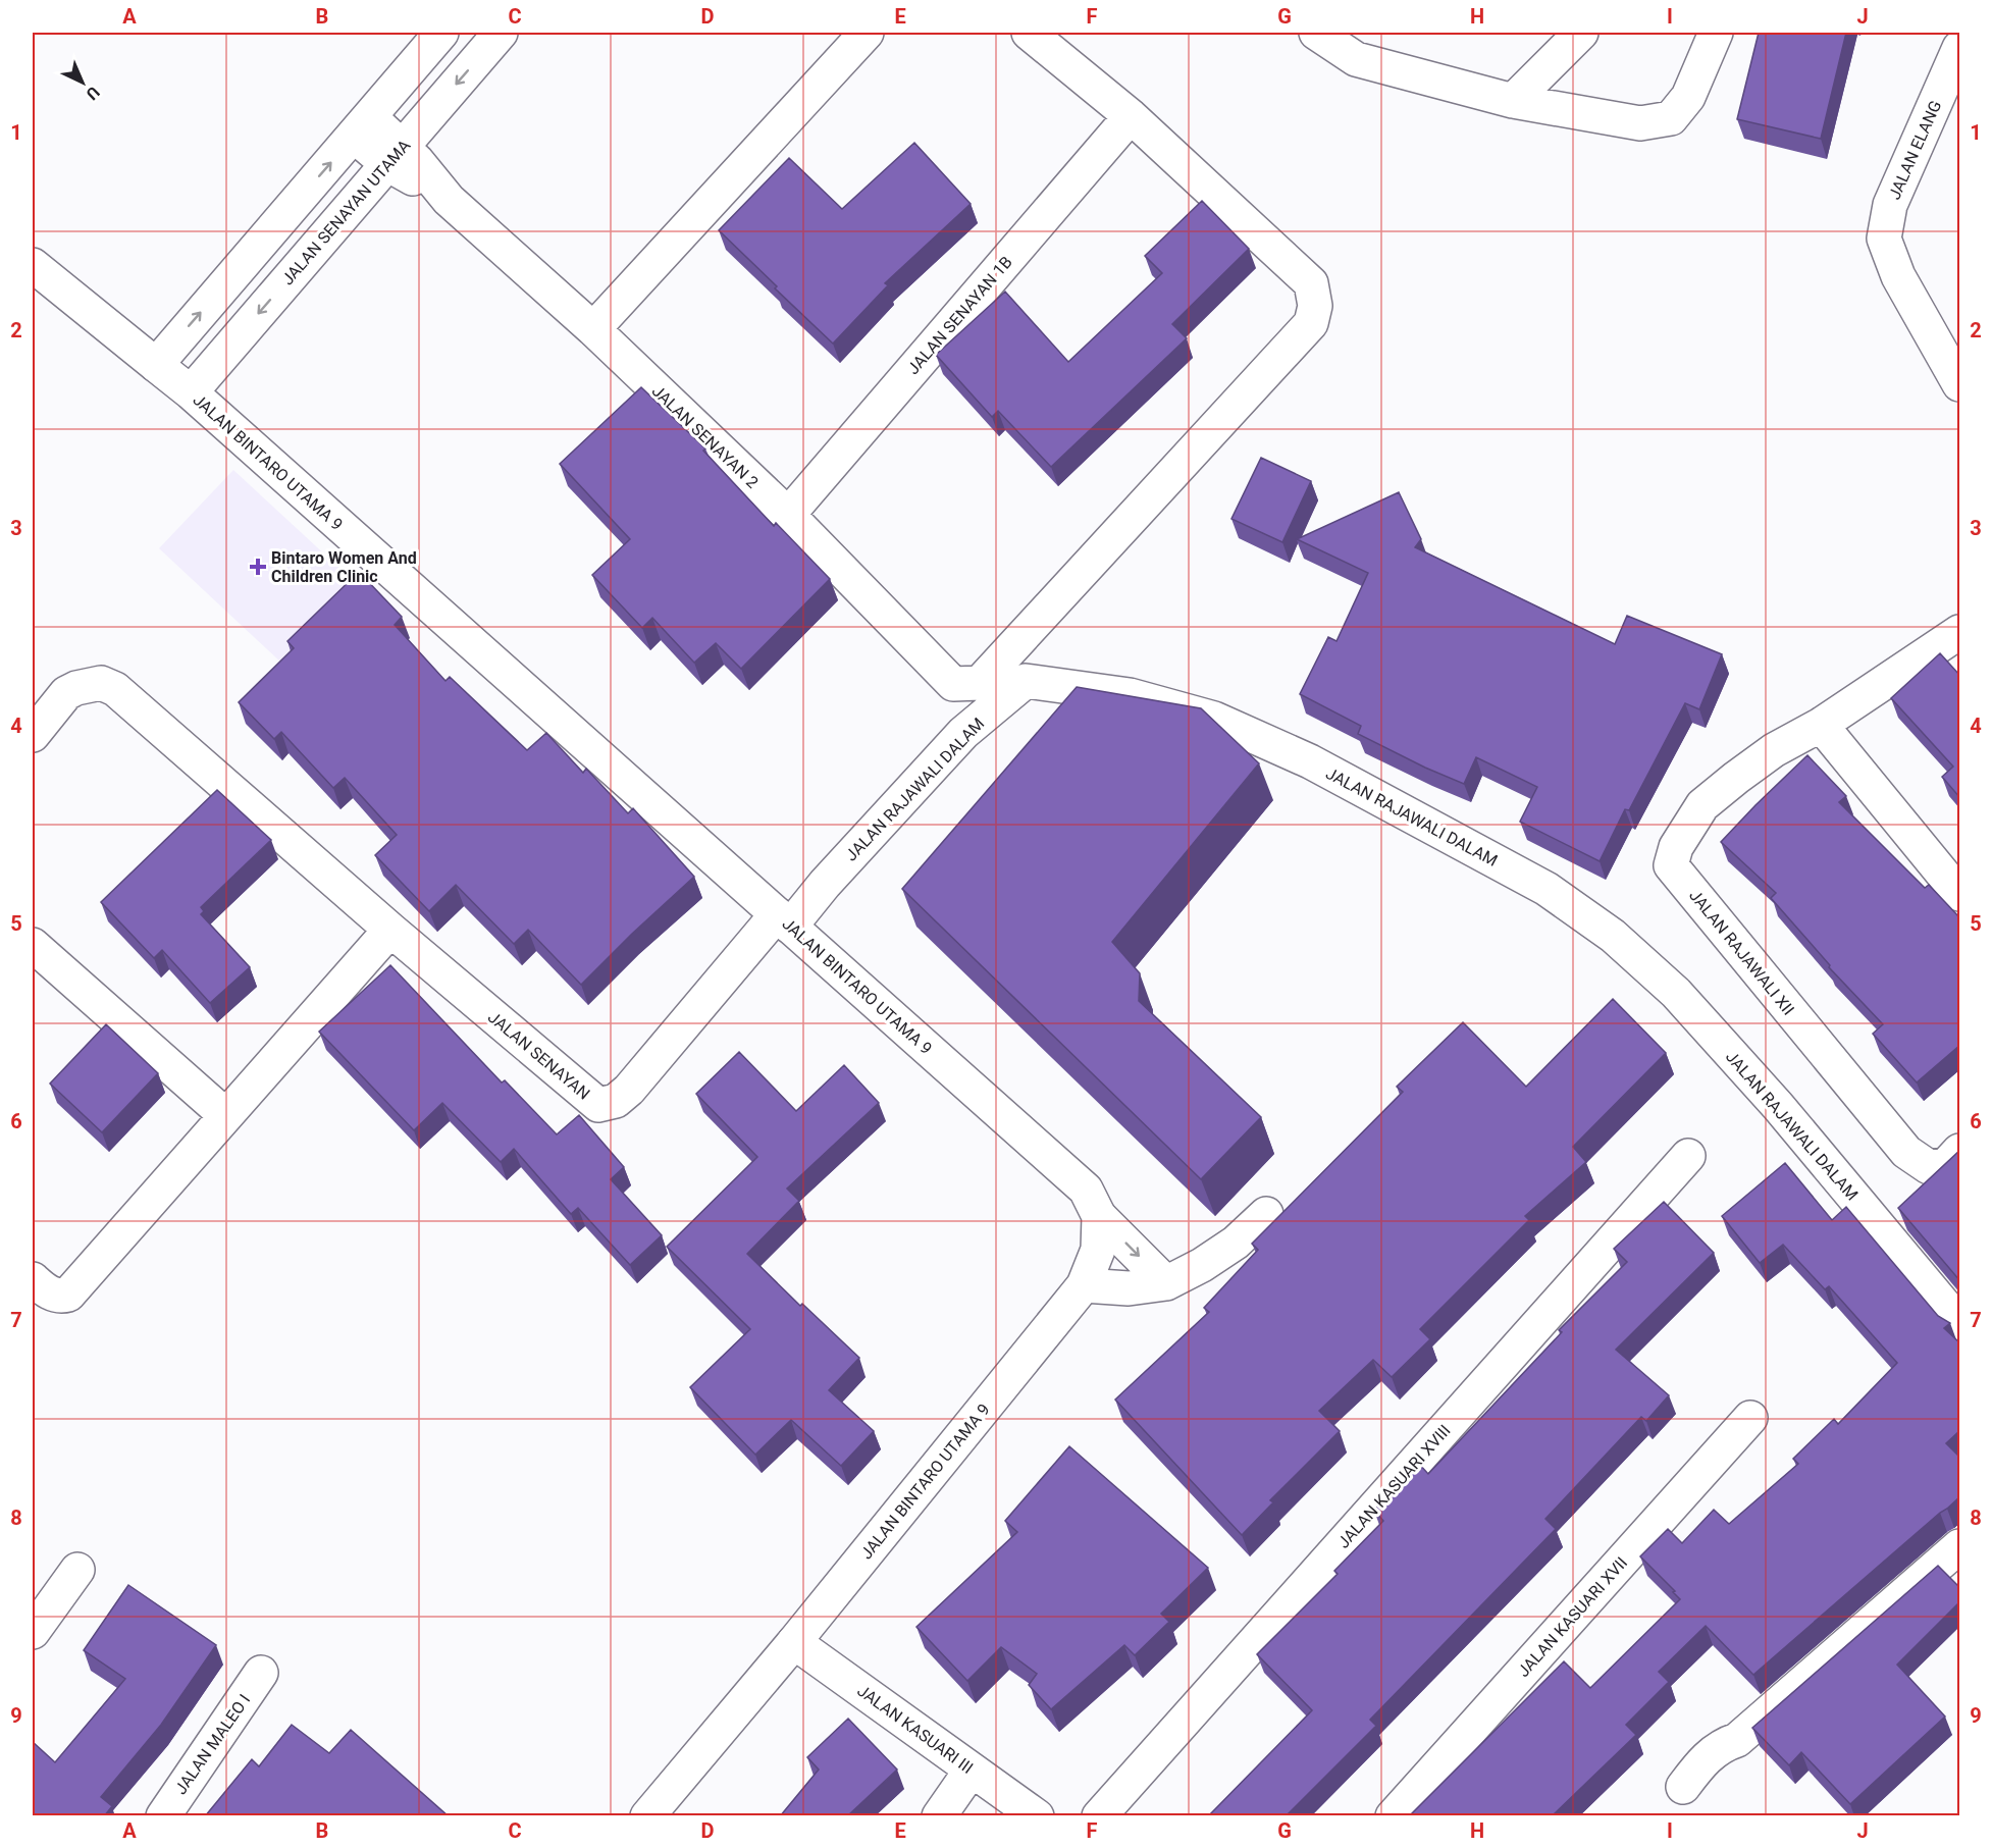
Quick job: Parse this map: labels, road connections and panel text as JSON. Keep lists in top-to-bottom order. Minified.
{"streets":{"street":["JALAN ELANG","JALAN SENAYAN UTAMA","JALAN SENAYAN 1B","JALAN SENAYAN 2","JALAN BINTARO UTAMA 9","JALAN RAJAWALI DALAM","JALAN RAJAWALI XII","JALAN SENAYAN","JALAN KASUARI XVIII","JALAN KASUARI XVII","JALAN KASUARI III","JALAN MALEO I"]},"crossings":[["JALAN SENAYAN UTAMA","JALAN SENAYAN 2"],["JALAN SENAYAN UTAMA","JALAN BINTARO UTAMA 9"],["JALAN SENAYAN 1B","JALAN SENAYAN 2"],["JALAN BINTARO UTAMA 9","JALAN RAJAWALI DALAM"],["JALAN BINTARO UTAMA 9","JALAN SENAYAN"],["JALAN BINTARO UTAMA 9","JALAN KASUARI III"],["JALAN RAJAWALI DALAM","JALAN SENAYAN"]],"places":{"health":["Bintaro Women And Children Clinic"]},"north":"bottom right","grid":{"columns":["A","B","C","D","E","F","G","H","I","J"],"rows":["1","2","3","4","5","6","7","8","9"]}}
